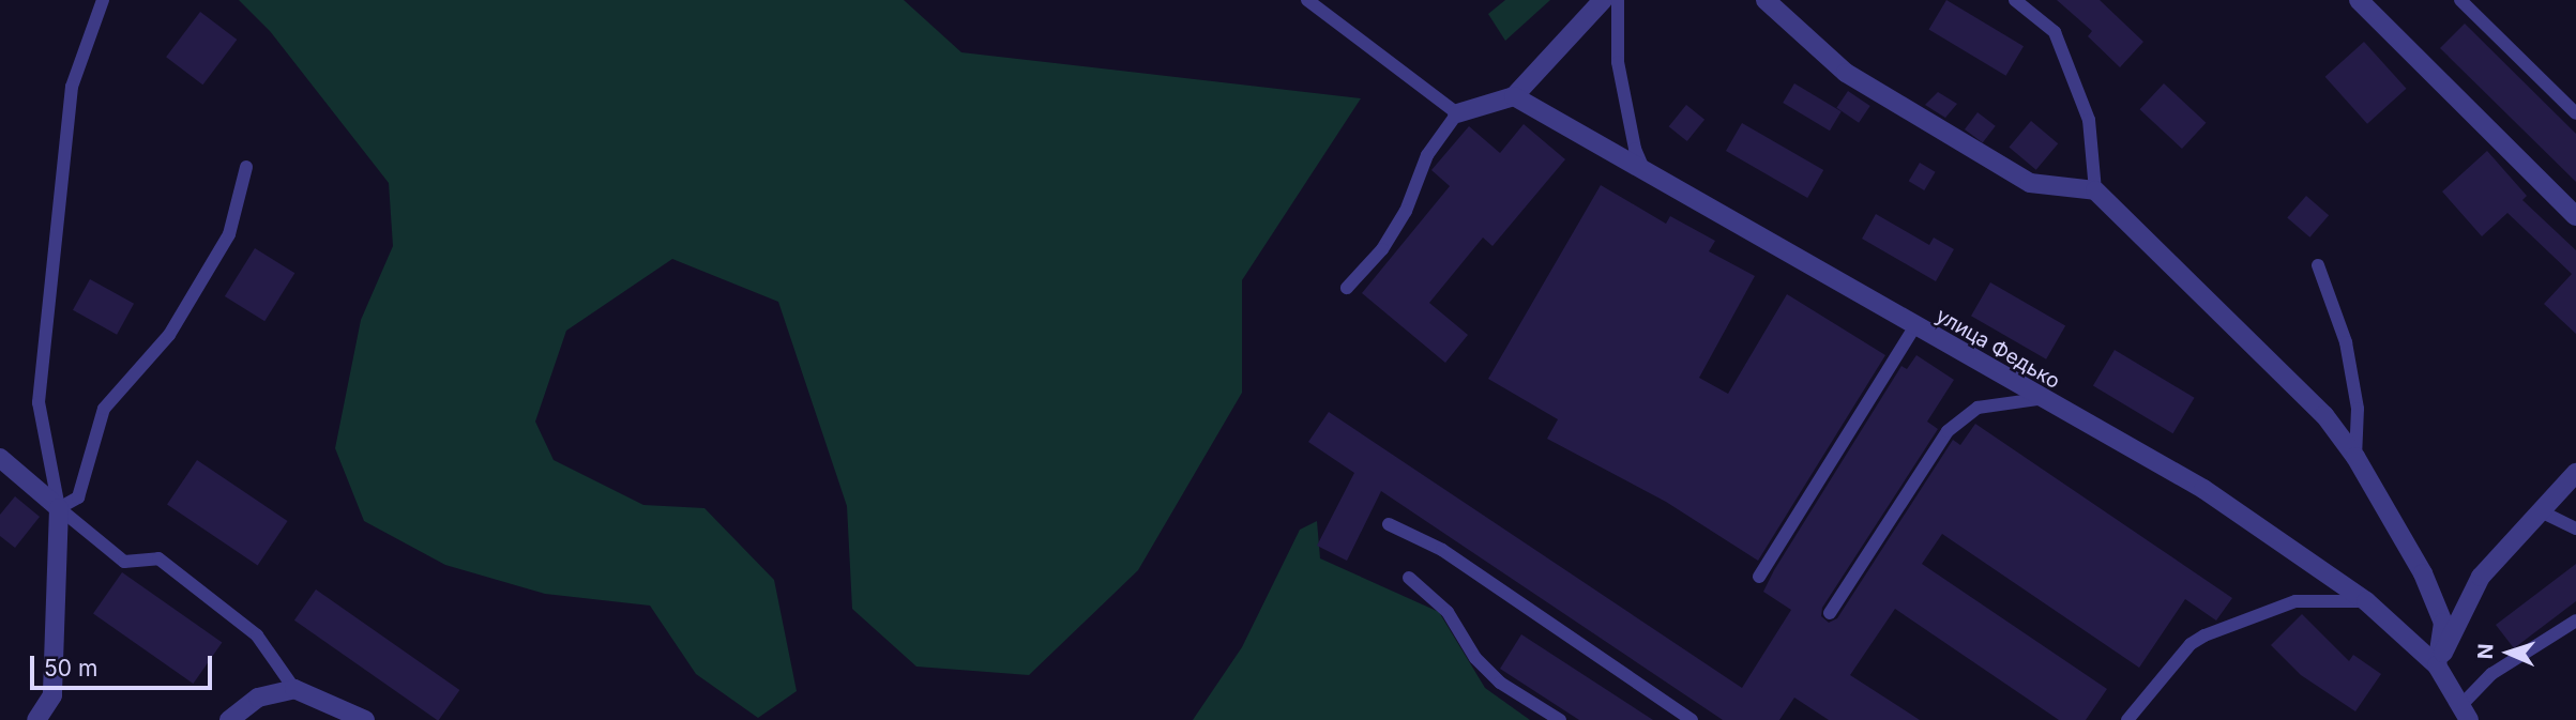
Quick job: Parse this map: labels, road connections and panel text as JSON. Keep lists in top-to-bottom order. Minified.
{"streets":{"street":["улица Федько"]},"scale_bar":"50 m","north":"left"}
